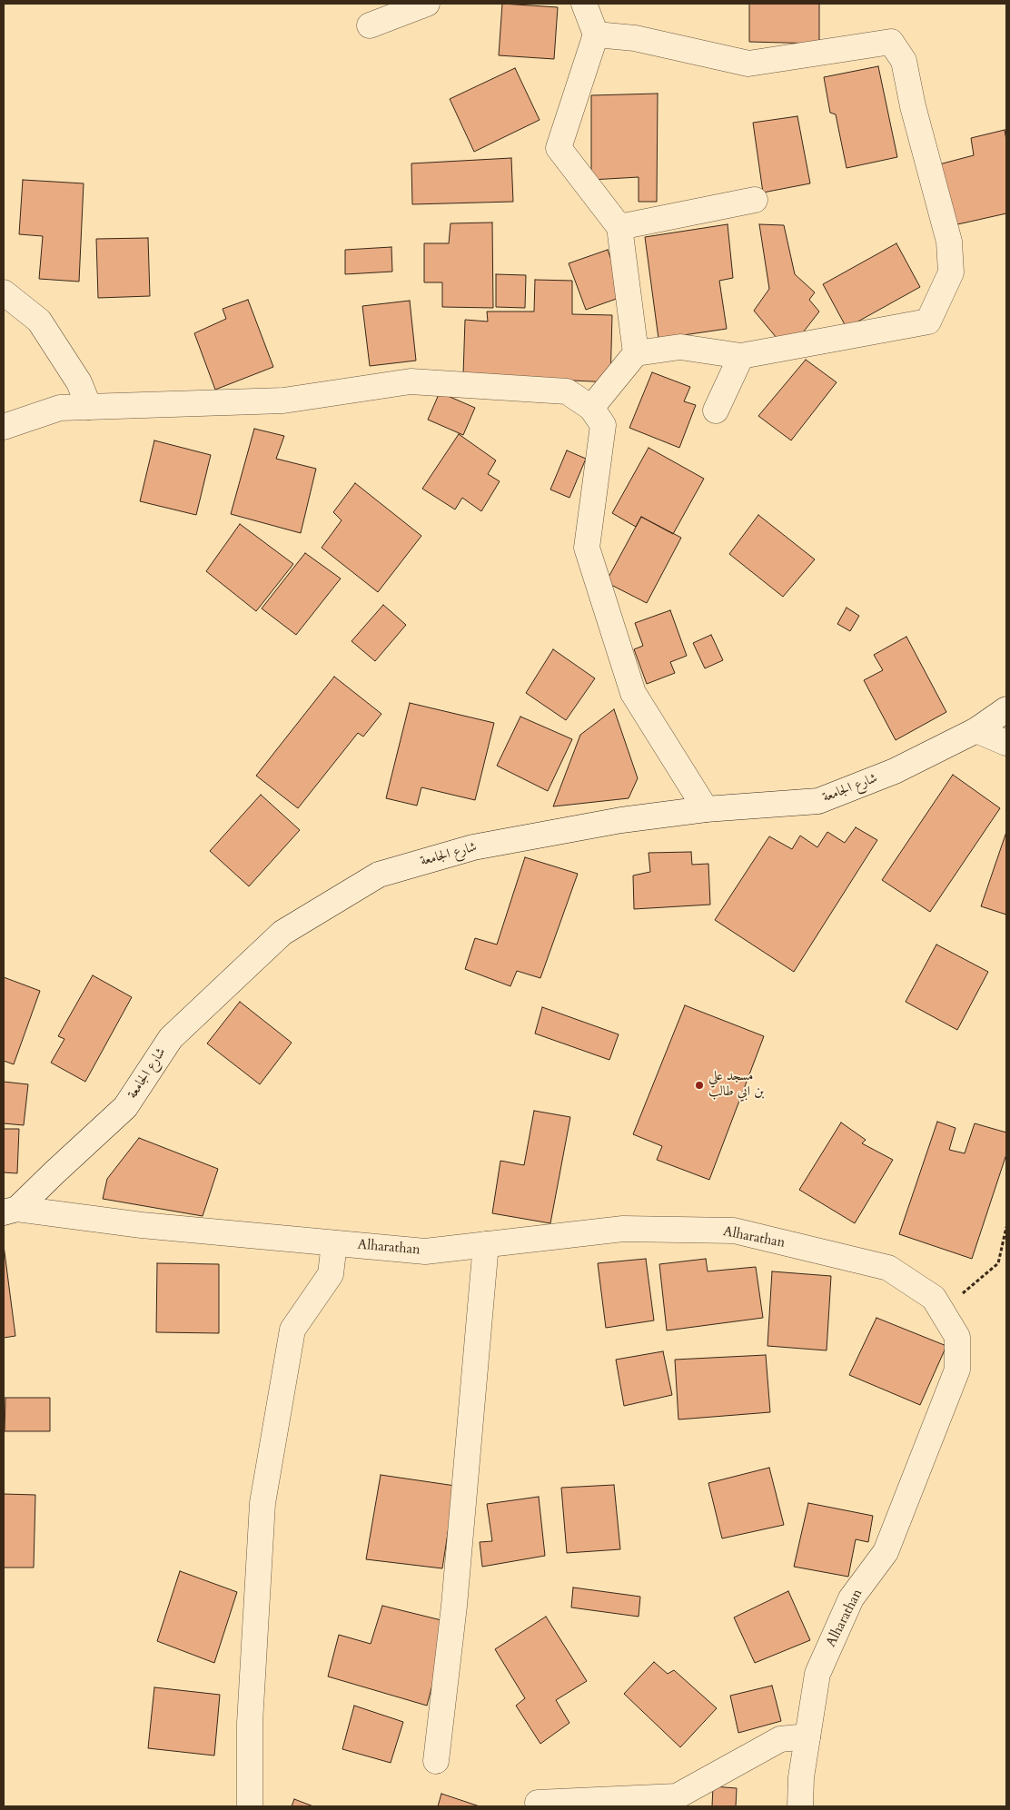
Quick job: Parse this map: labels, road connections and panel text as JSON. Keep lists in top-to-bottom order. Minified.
{"streets":{"street":["شارع الجامعة","Alharathan"]},"crossings":[["شارع الجامعة","Alharathan"]],"places":["مسجد علي بن ابي طالب"]}
